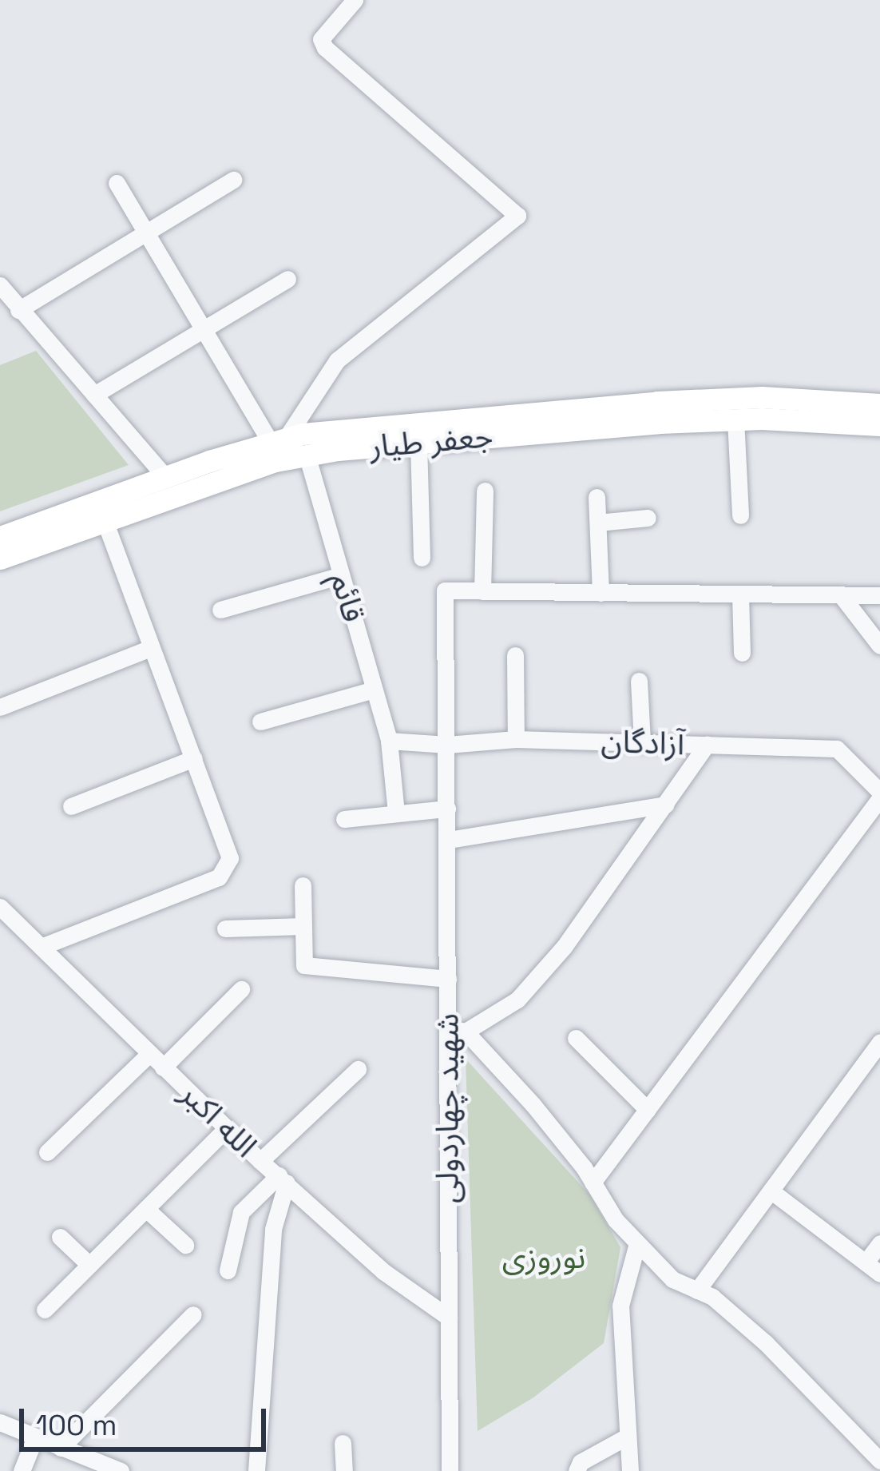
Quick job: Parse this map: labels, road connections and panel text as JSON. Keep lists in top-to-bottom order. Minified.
{"streets":{"main road":["جعفر طیار"],"street":["قائم","آزادگان","شهید چهاردولی","الله اکبر"]},"crossings":[["جعفر طیار","قائم"],["قائم","آزادگان"],["آزادگان","شهید چهاردولی"],["شهید چهاردولی","الله اکبر"]],"parks":["نوروزی"],"scale_bar":"100 m"}
